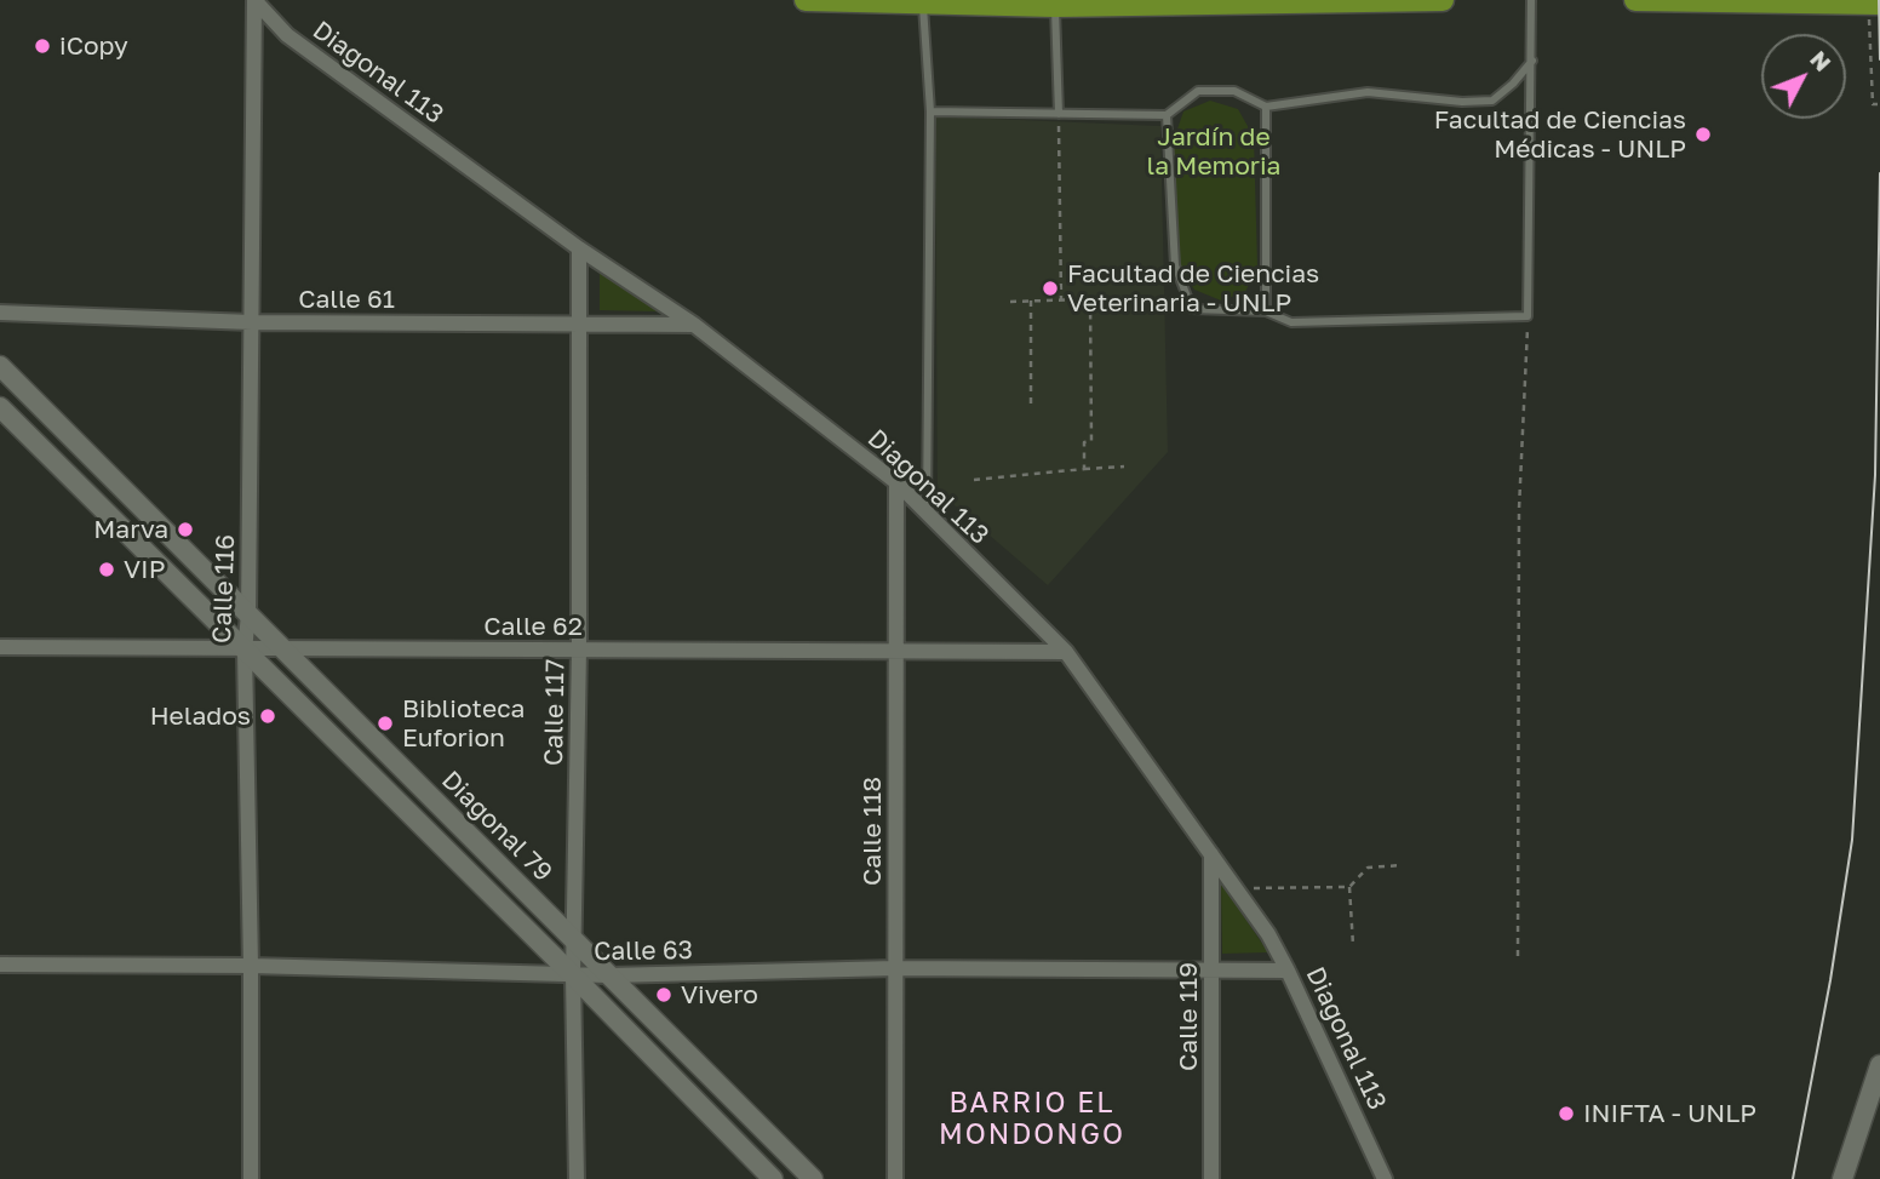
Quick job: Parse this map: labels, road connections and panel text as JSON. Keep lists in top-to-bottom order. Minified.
{"streets":{"main road":["Diagonal 79"],"street":["Diagonal 113","Calle 61","Calle 116","Calle 62","Calle 117","Calle 118","Calle 63","Calle 119"]},"crossings":[["Diagonal 113","Calle 61"],["Diagonal 113","Calle 116"],["Diagonal 113","Calle 62"],["Diagonal 113","Calle 117"],["Diagonal 113","Calle 118"],["Diagonal 113","Calle 63"],["Diagonal 113","Calle 119"],["Calle 61","Calle 116"],["Calle 61","Calle 117"],["Calle 116","Calle 62"],["Calle 116","Diagonal 79"],["Calle 116","Calle 63"],["Calle 62","Calle 117"],["Calle 62","Diagonal 79"],["Calle 62","Calle 118"],["Calle 117","Diagonal 79"],["Calle 117","Calle 63"],["Diagonal 79","Calle 63"],["Calle 118","Calle 63"],["Calle 63","Calle 119"]],"districts":["BARRIO EL MONDONGO"],"parks":["Jardín de la Memoria"],"places":["iCopy","Facultad de Ciencias Médicas - UNLP","Facultad de Ciencias Veterinaria - UNLP","Marva","VIP","Helados","Biblioteca Euforion","Vivero","INIFTA - UNLP"],"north":"top right"}
